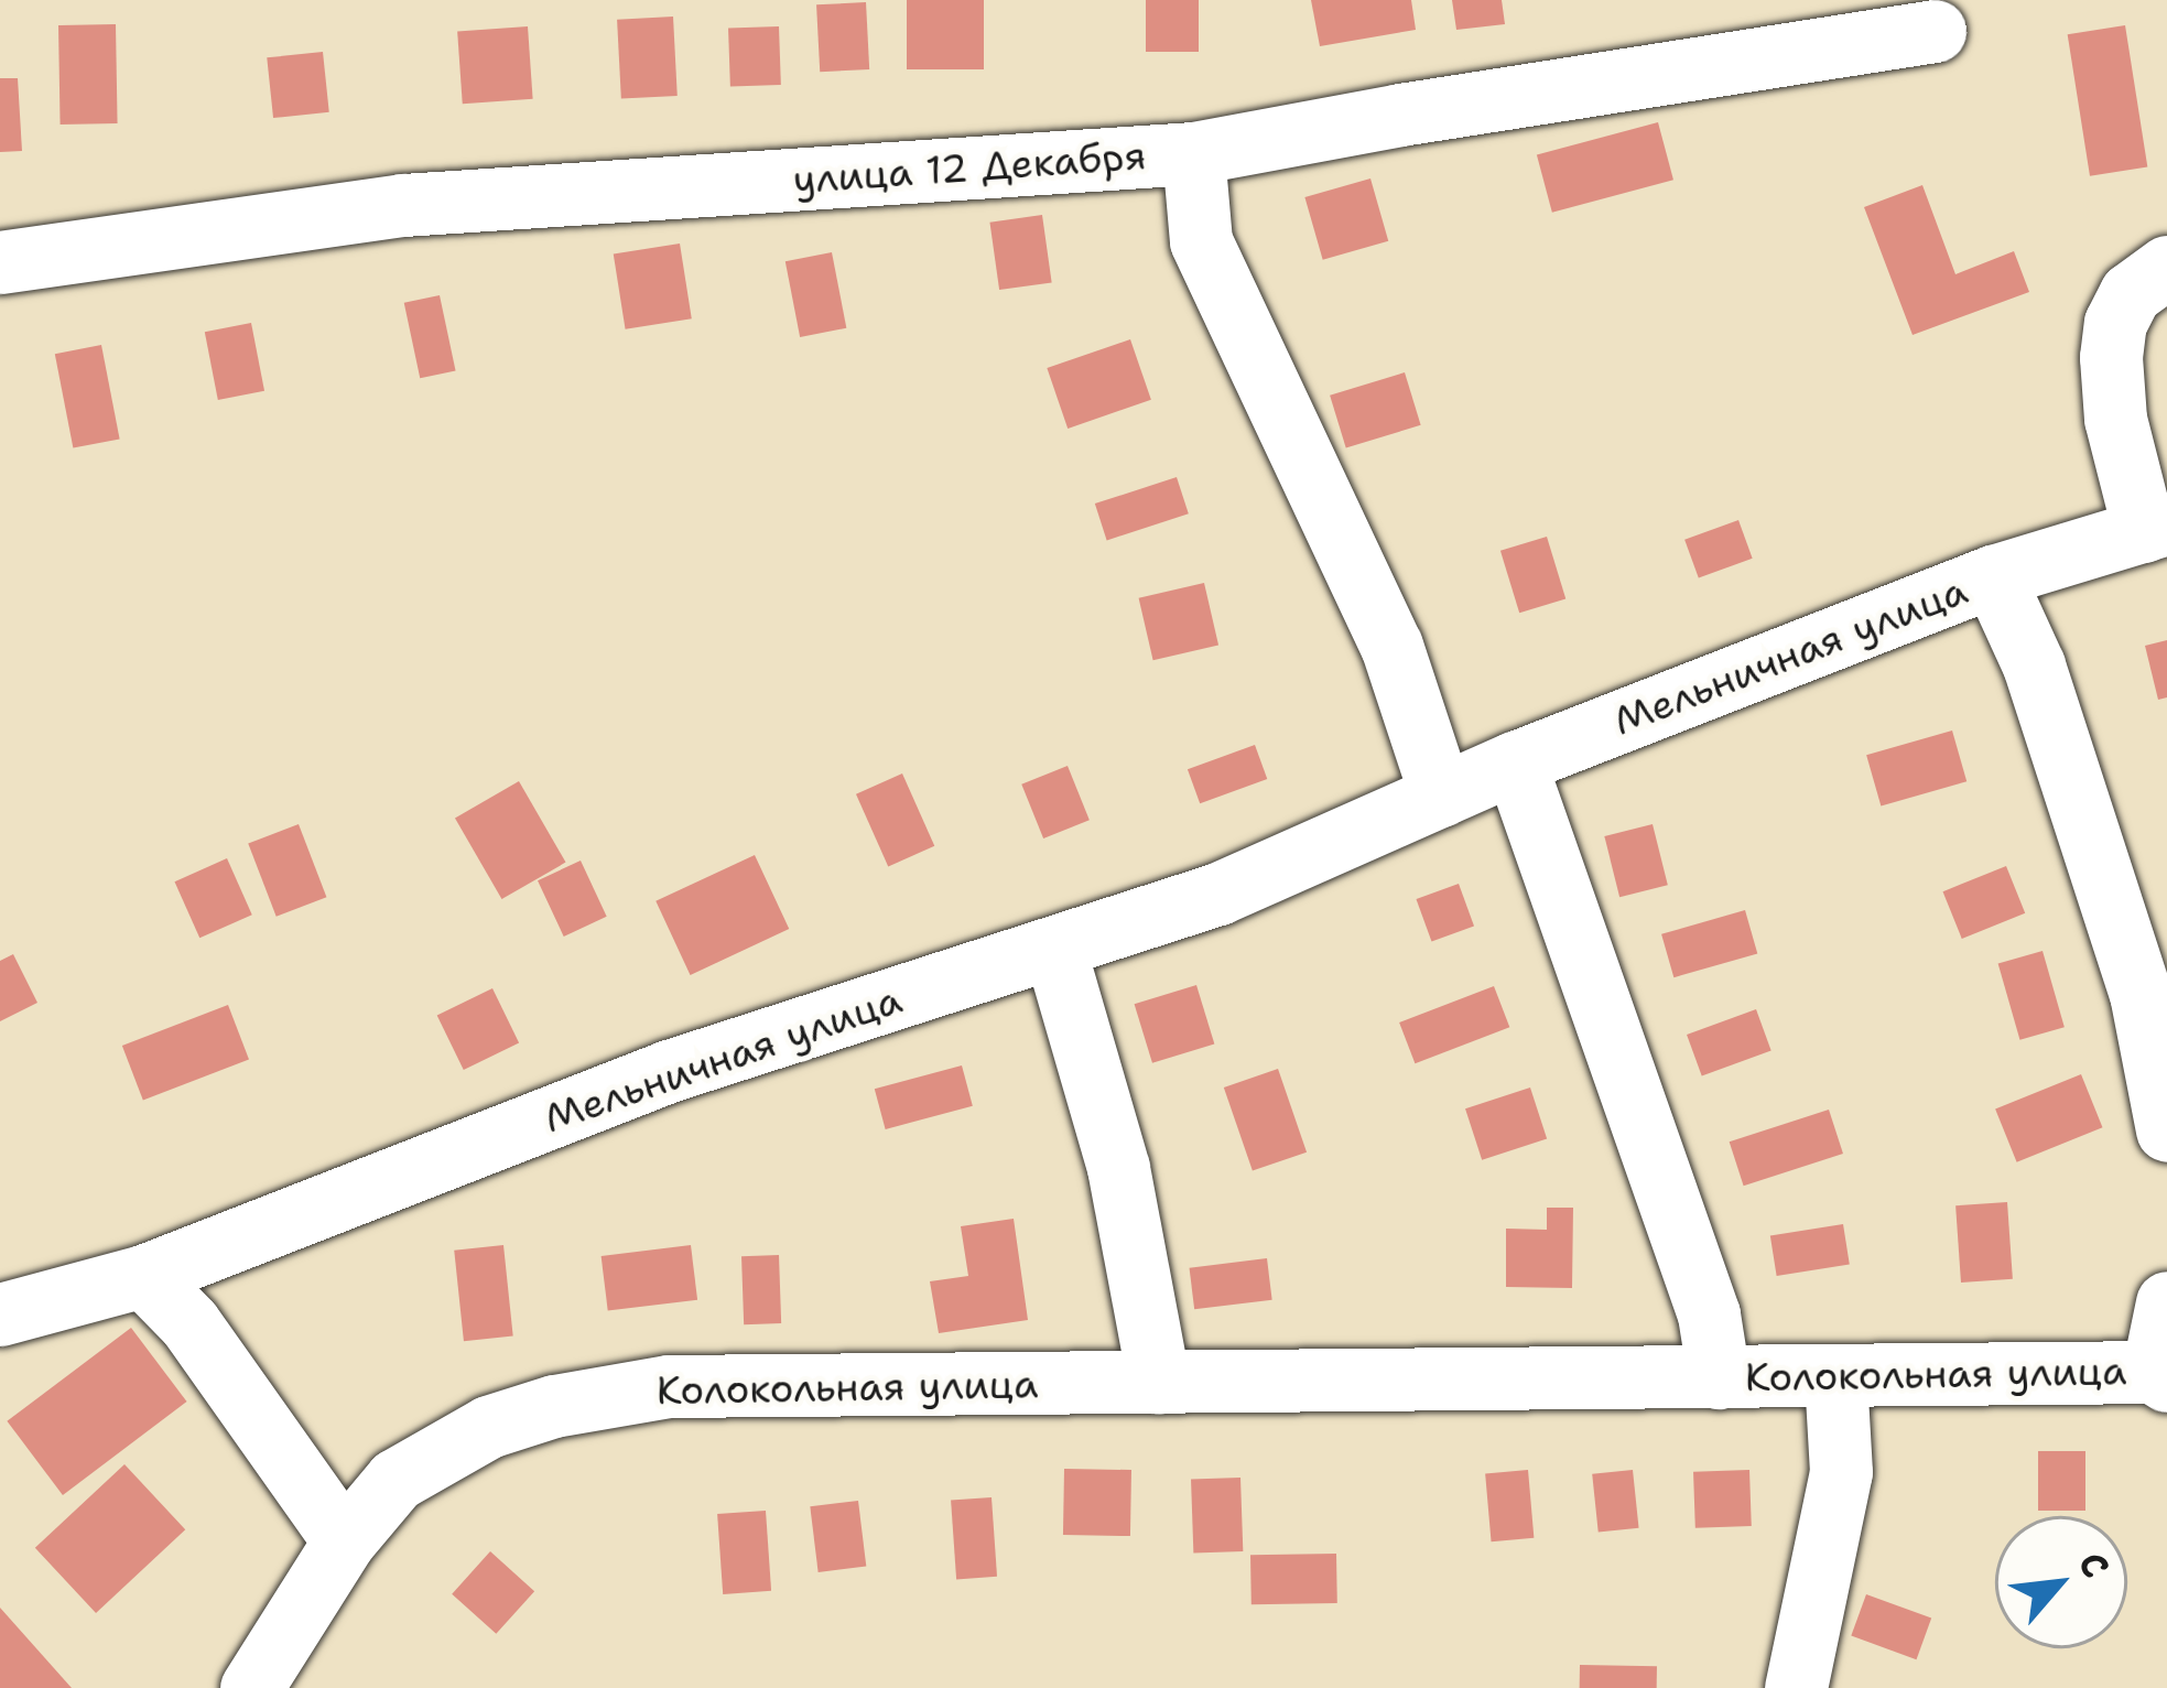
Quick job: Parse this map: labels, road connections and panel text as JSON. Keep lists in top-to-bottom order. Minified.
{"streets":{"street":["улица 12 Декабря","Мельничная улица","Колокольная улица"]},"crossings":[["Мельничная улица","Колокольная улица"]],"north":"top right"}
